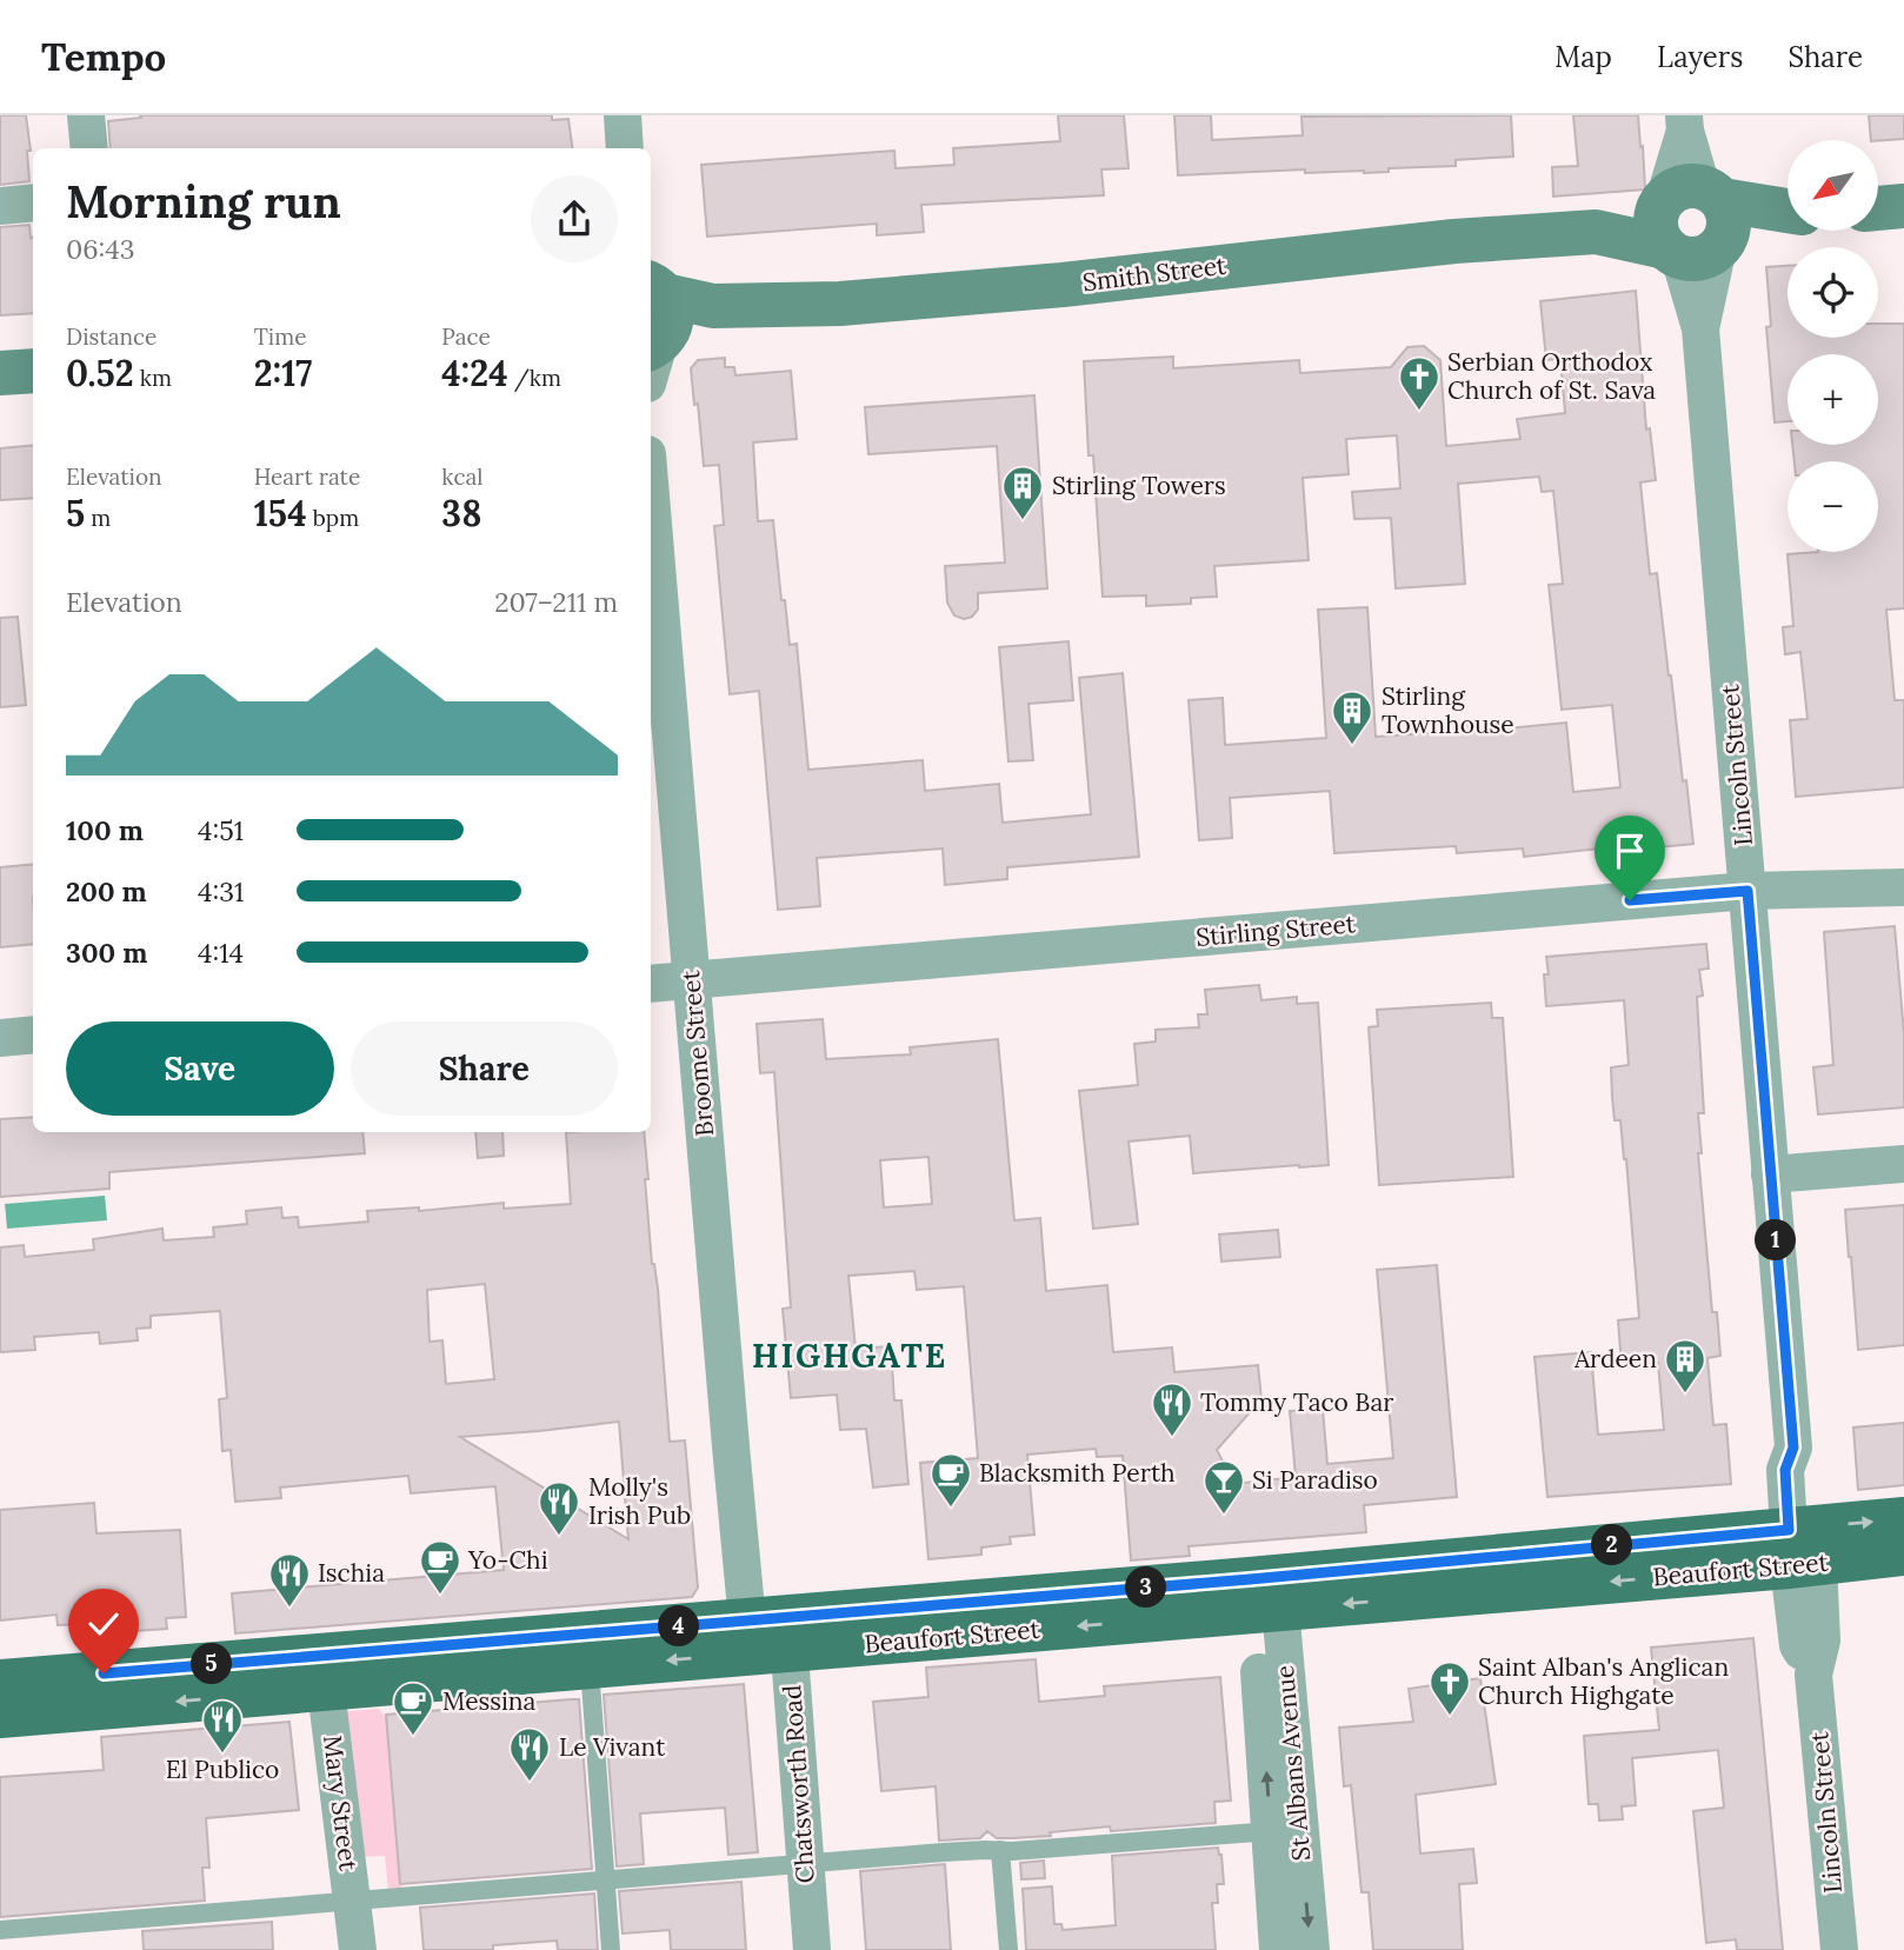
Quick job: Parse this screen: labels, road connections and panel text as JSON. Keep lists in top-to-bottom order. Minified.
{"streets":{"main road":["Beaufort Street"],"street":["Smith Street","Lincoln Street","Stirling Street","Broome Street","St Albans Avenue","Chatsworth Road","Mary Street"]},"crossings":[["Smith Street","Lincoln Street"],["Lincoln Street","Stirling Street"],["Lincoln Street","Beaufort Street"],["Stirling Street","Broome Street"],["Broome Street","Beaufort Street"],["Broome Street","Chatsworth Road"],["Beaufort Street","St Albans Avenue"],["Beaufort Street","Chatsworth Road"],["Beaufort Street","Mary Street"]],"districts":["HIGHGATE"],"places":{"church":["Serbian Orthodox Church of St. Sava","Saint Alban's Anglican Church Highgate"],"building":["Stirling Towers","Stirling Townhouse","Ardeen"],"restaurant":["Tommy Taco Bar","Molly's Irish Pub","Ischia","El Publico","Le Vivant"],"cafe":["Blacksmith Perth","Yo-Chi","Messina"],"bar":["Si Paradiso"]},"north":"bottom left","page":{"header":"Tempo","nav":["Map","Layers","Share"],"map_buttons":["+","−"],"heading":["Morning run","06:43"],"stats":[["Distance","0.52 km"],["Time","2:17"],["Pace","4:24 /km"],["Elevation","5 m"],["Heart rate","154 bpm"],["kcal","38"]],"chart":["Elevation","207–211 m"],"list":[{"name":"100 m","note":"4:51"},{"name":"200 m","note":"4:31"},{"name":"300 m","note":"4:14"}],"buttons":["Save","Share"],"pins":["1","2","3","4","5"]}}
